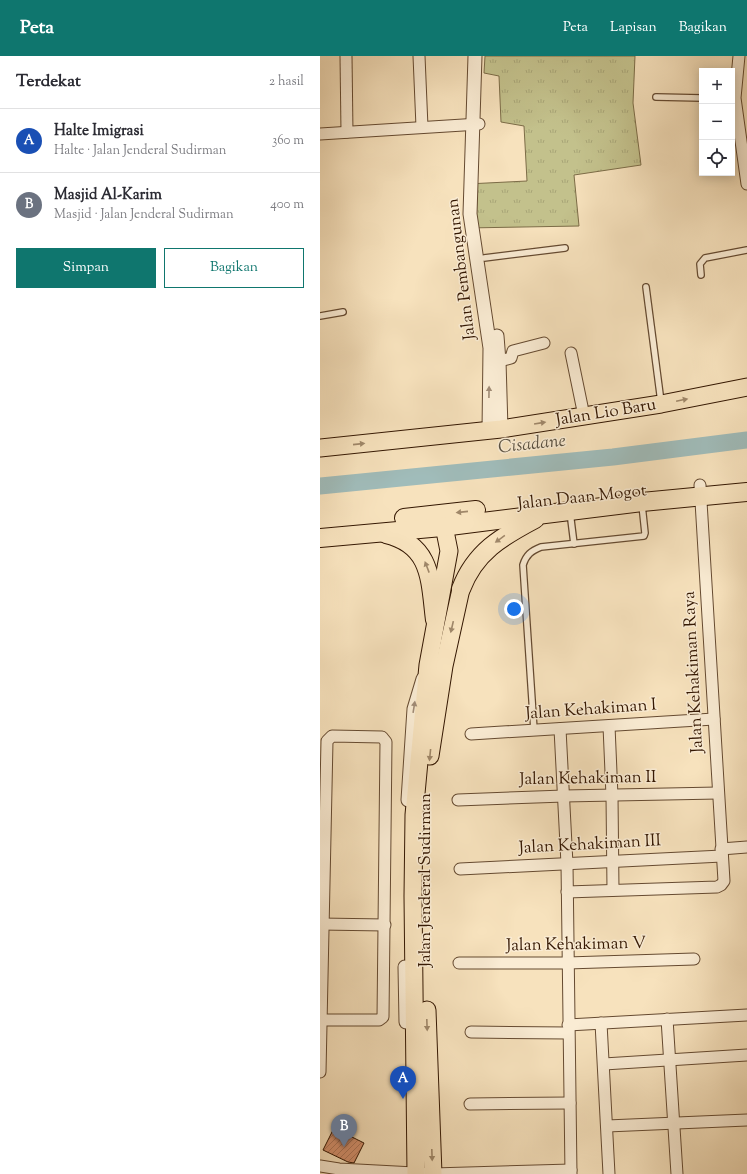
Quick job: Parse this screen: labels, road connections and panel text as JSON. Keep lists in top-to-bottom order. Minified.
{"streets":{"highway":["Jalan Daan Mogot"],"main road":["Jalan Lio Baru","Jalan Jenderal Sudirman"],"street":["Jalan Pembangunan","Jalan Kehakiman Raya","Jalan Kehakiman I","Jalan Kehakiman II","Jalan Kehakiman III","Jalan Kehakiman V"]},"crossings":[["Jalan Pembangunan","Jalan Lio Baru"],["Jalan Daan Mogot","Jalan Kehakiman Raya"],["Jalan Daan Mogot","Jalan Jenderal Sudirman"],["Jalan Kehakiman Raya","Jalan Kehakiman I"],["Jalan Kehakiman Raya","Jalan Kehakiman II"],["Jalan Kehakiman Raya","Jalan Kehakiman III"]],"one_way":["Jalan Lio Baru"],"water":["Cisadane"],"page":{"header":"Peta","nav":["Peta","Lapisan","Bagikan"],"heading":["Terdekat","2 hasil"],"map_buttons":["+","−"],"list":[{"mark":"A","name":"Halte Imigrasi","note":"Halte · Jalan Jenderal Sudirman","value":"360 m"},{"mark":"B","name":"Masjid Al-Karim","note":"Masjid · Jalan Jenderal Sudirman","value":"400 m"}],"buttons":["Simpan","Bagikan"],"pins":["A","B"]}}
